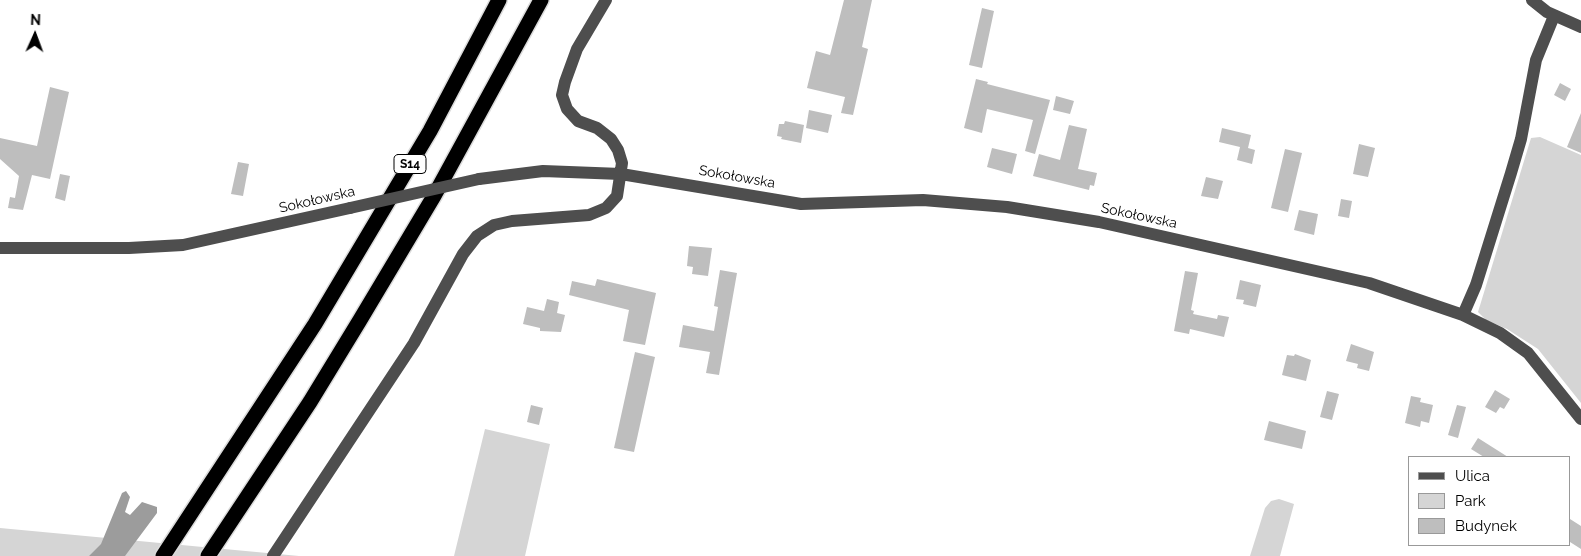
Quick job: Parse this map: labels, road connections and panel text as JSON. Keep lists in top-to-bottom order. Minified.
{"streets":{"highway":["S14"],"street":["Sokołowska"]},"legend":["Ulica","Park","Budynek"],"north":"top"}
